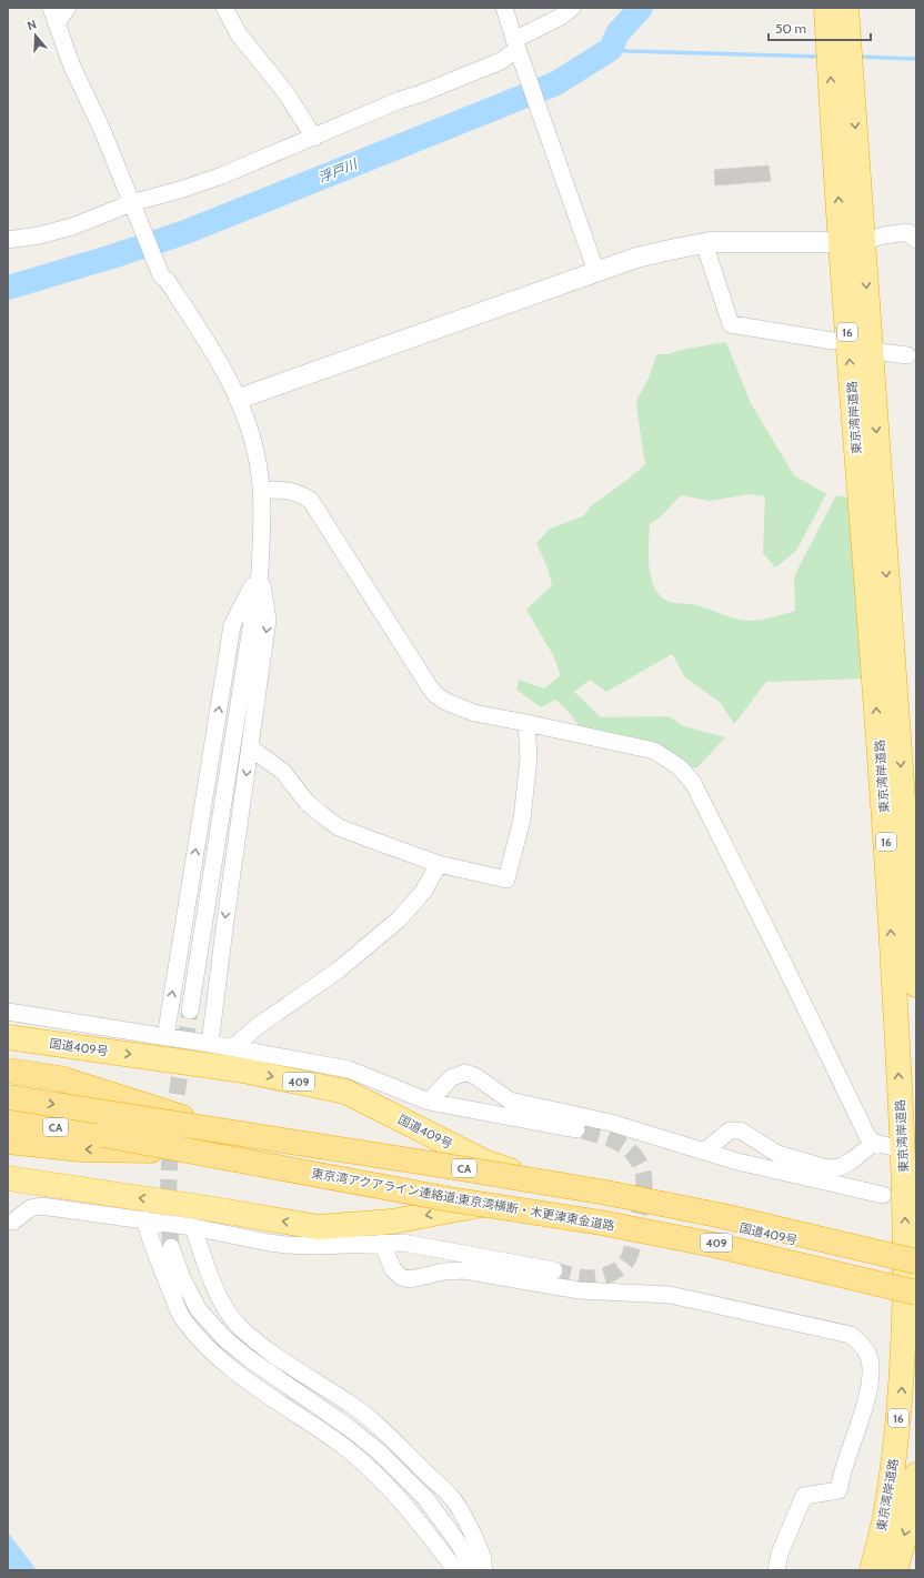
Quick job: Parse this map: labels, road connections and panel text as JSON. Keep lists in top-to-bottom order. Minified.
{"streets":{"highway":["16","東京湾岸道路","国道409号","409","CA","東京湾アクアライン連絡道;東京湾横断・木更津東金道路"]},"crossings":[["東京湾岸道路","国道409号"],["東京湾岸道路","CA"],["東京湾岸道路","東京湾アクアライン連絡道;東京湾横断・木更津東金道路"],["国道409号","CA"],["国道409号","東京湾アクアライン連絡道;東京湾横断・木更津東金道路"],["CA","東京湾アクアライン連絡道;東京湾横断・木更津東金道路"]],"water":["浮戸川"],"scale_bar":"50 m","north":"top"}
